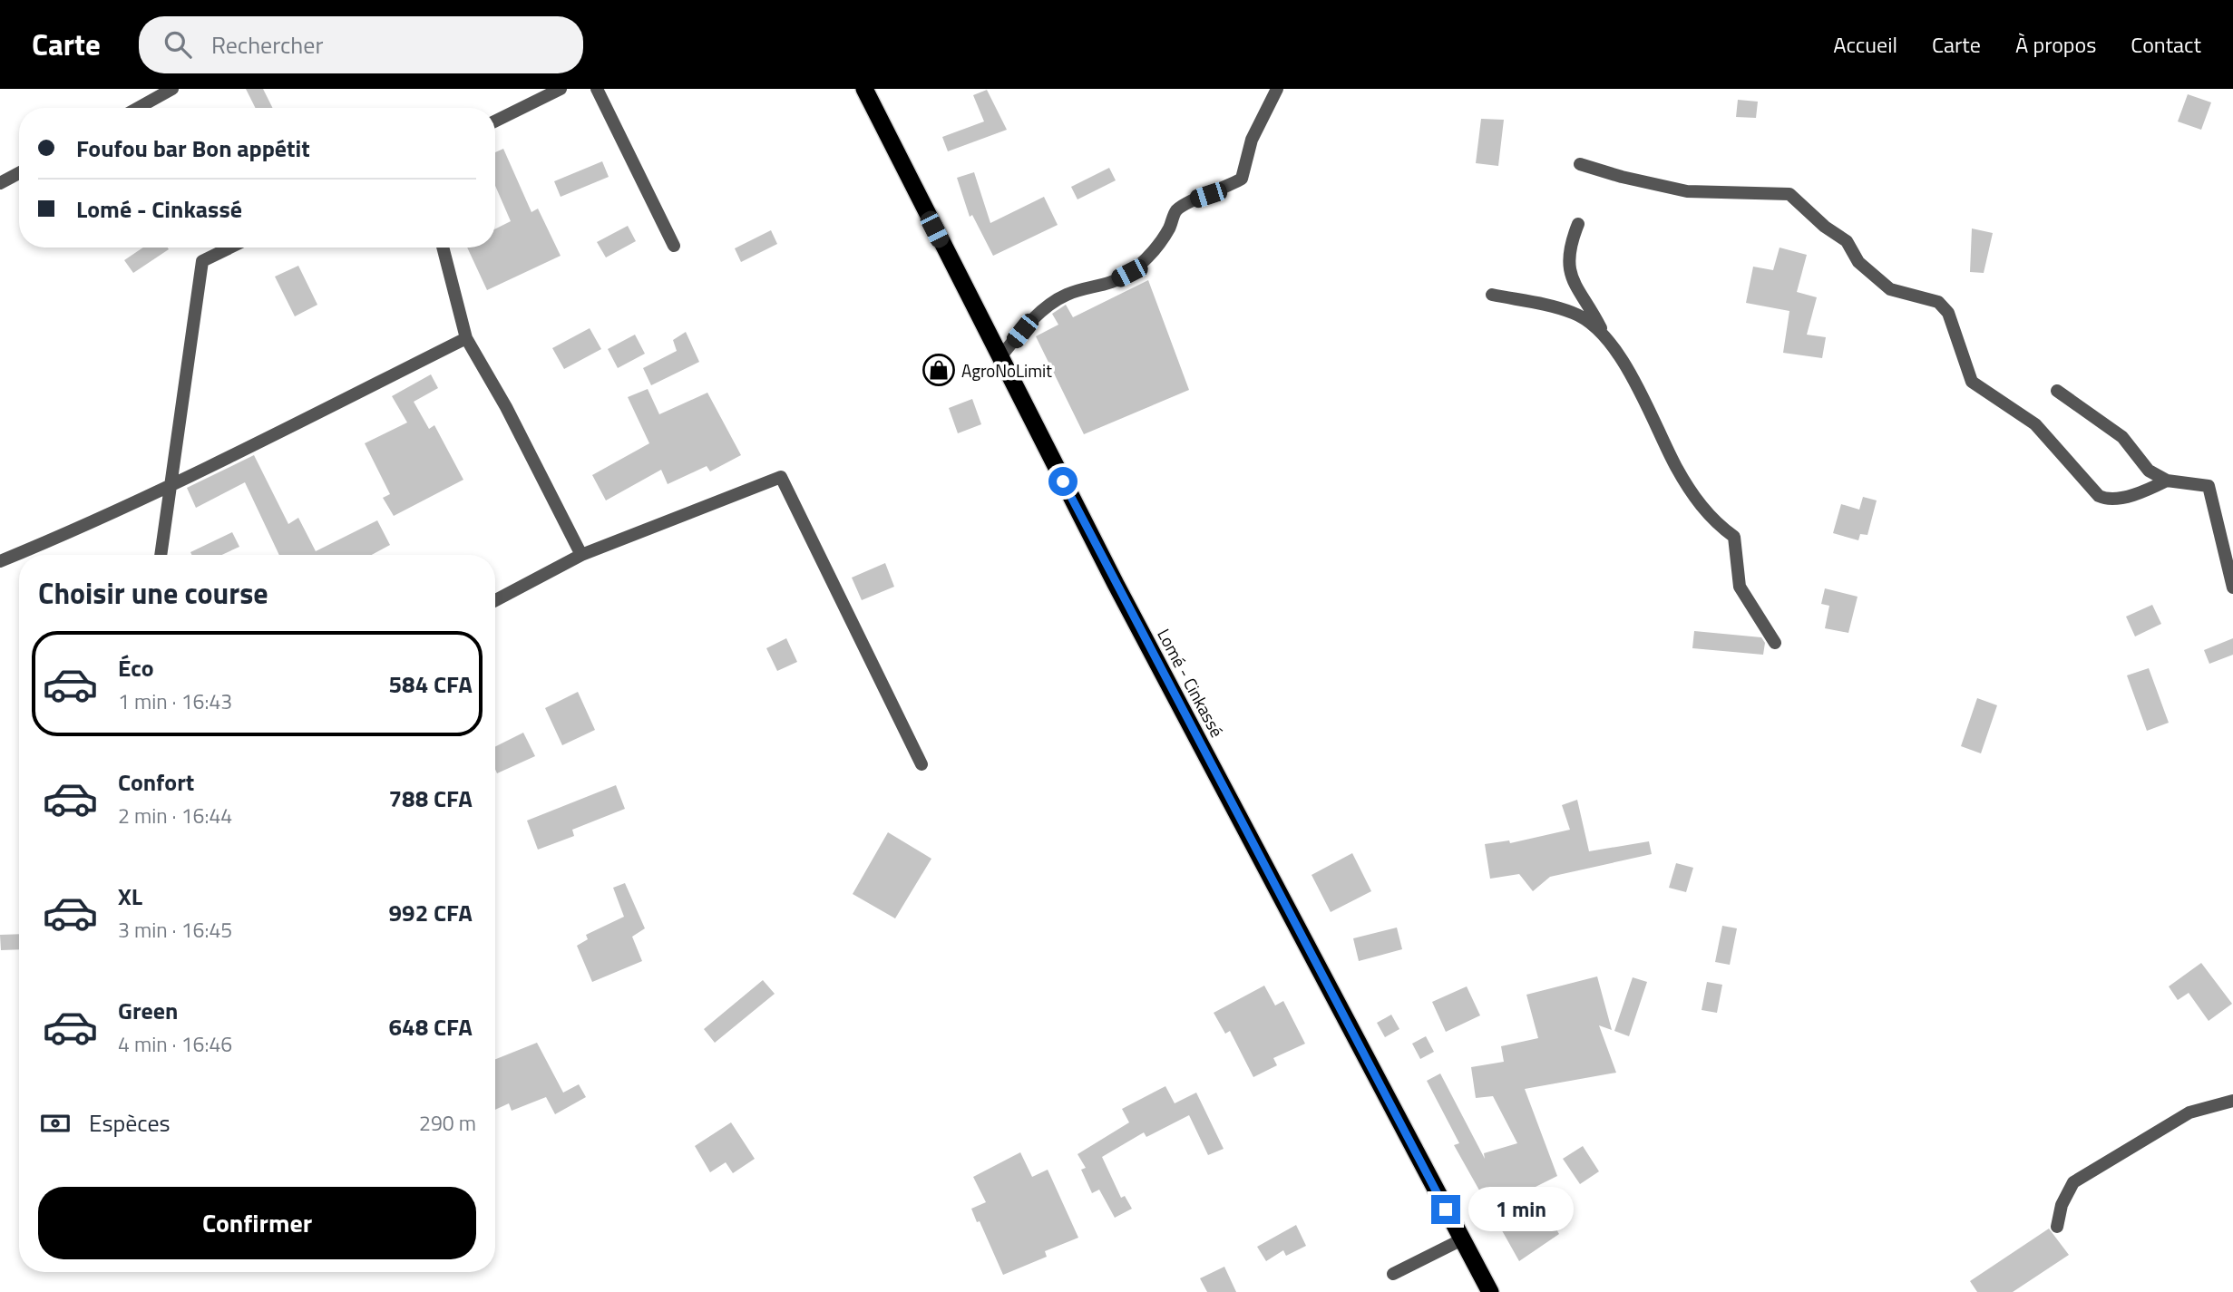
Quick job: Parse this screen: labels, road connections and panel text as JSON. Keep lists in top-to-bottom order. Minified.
{"streets":{"highway":["Lomé - Cinkassé"]},"places":{"shop":["AgroNoLimit"]},"page":{"header":"Carte","search":"Rechercher","nav":["Accueil","Carte","À propos","Contact"],"banner":["Foufou bar Bon appétit","Lomé - Cinkassé"],"heading":"Choisir une course","list":[{"name":"Éco","note":"1 min · 16:43","value":"584 CFA"},{"name":"Confort","note":"2 min · 16:44","value":"788 CFA"},{"name":"XL","note":"3 min · 16:45","value":"992 CFA"},{"name":"Green","note":"4 min · 16:46","value":"648 CFA"}],"pay":["Espèces","290 m"],"buttons":"Confirmer","bubble":"1 min"}}
